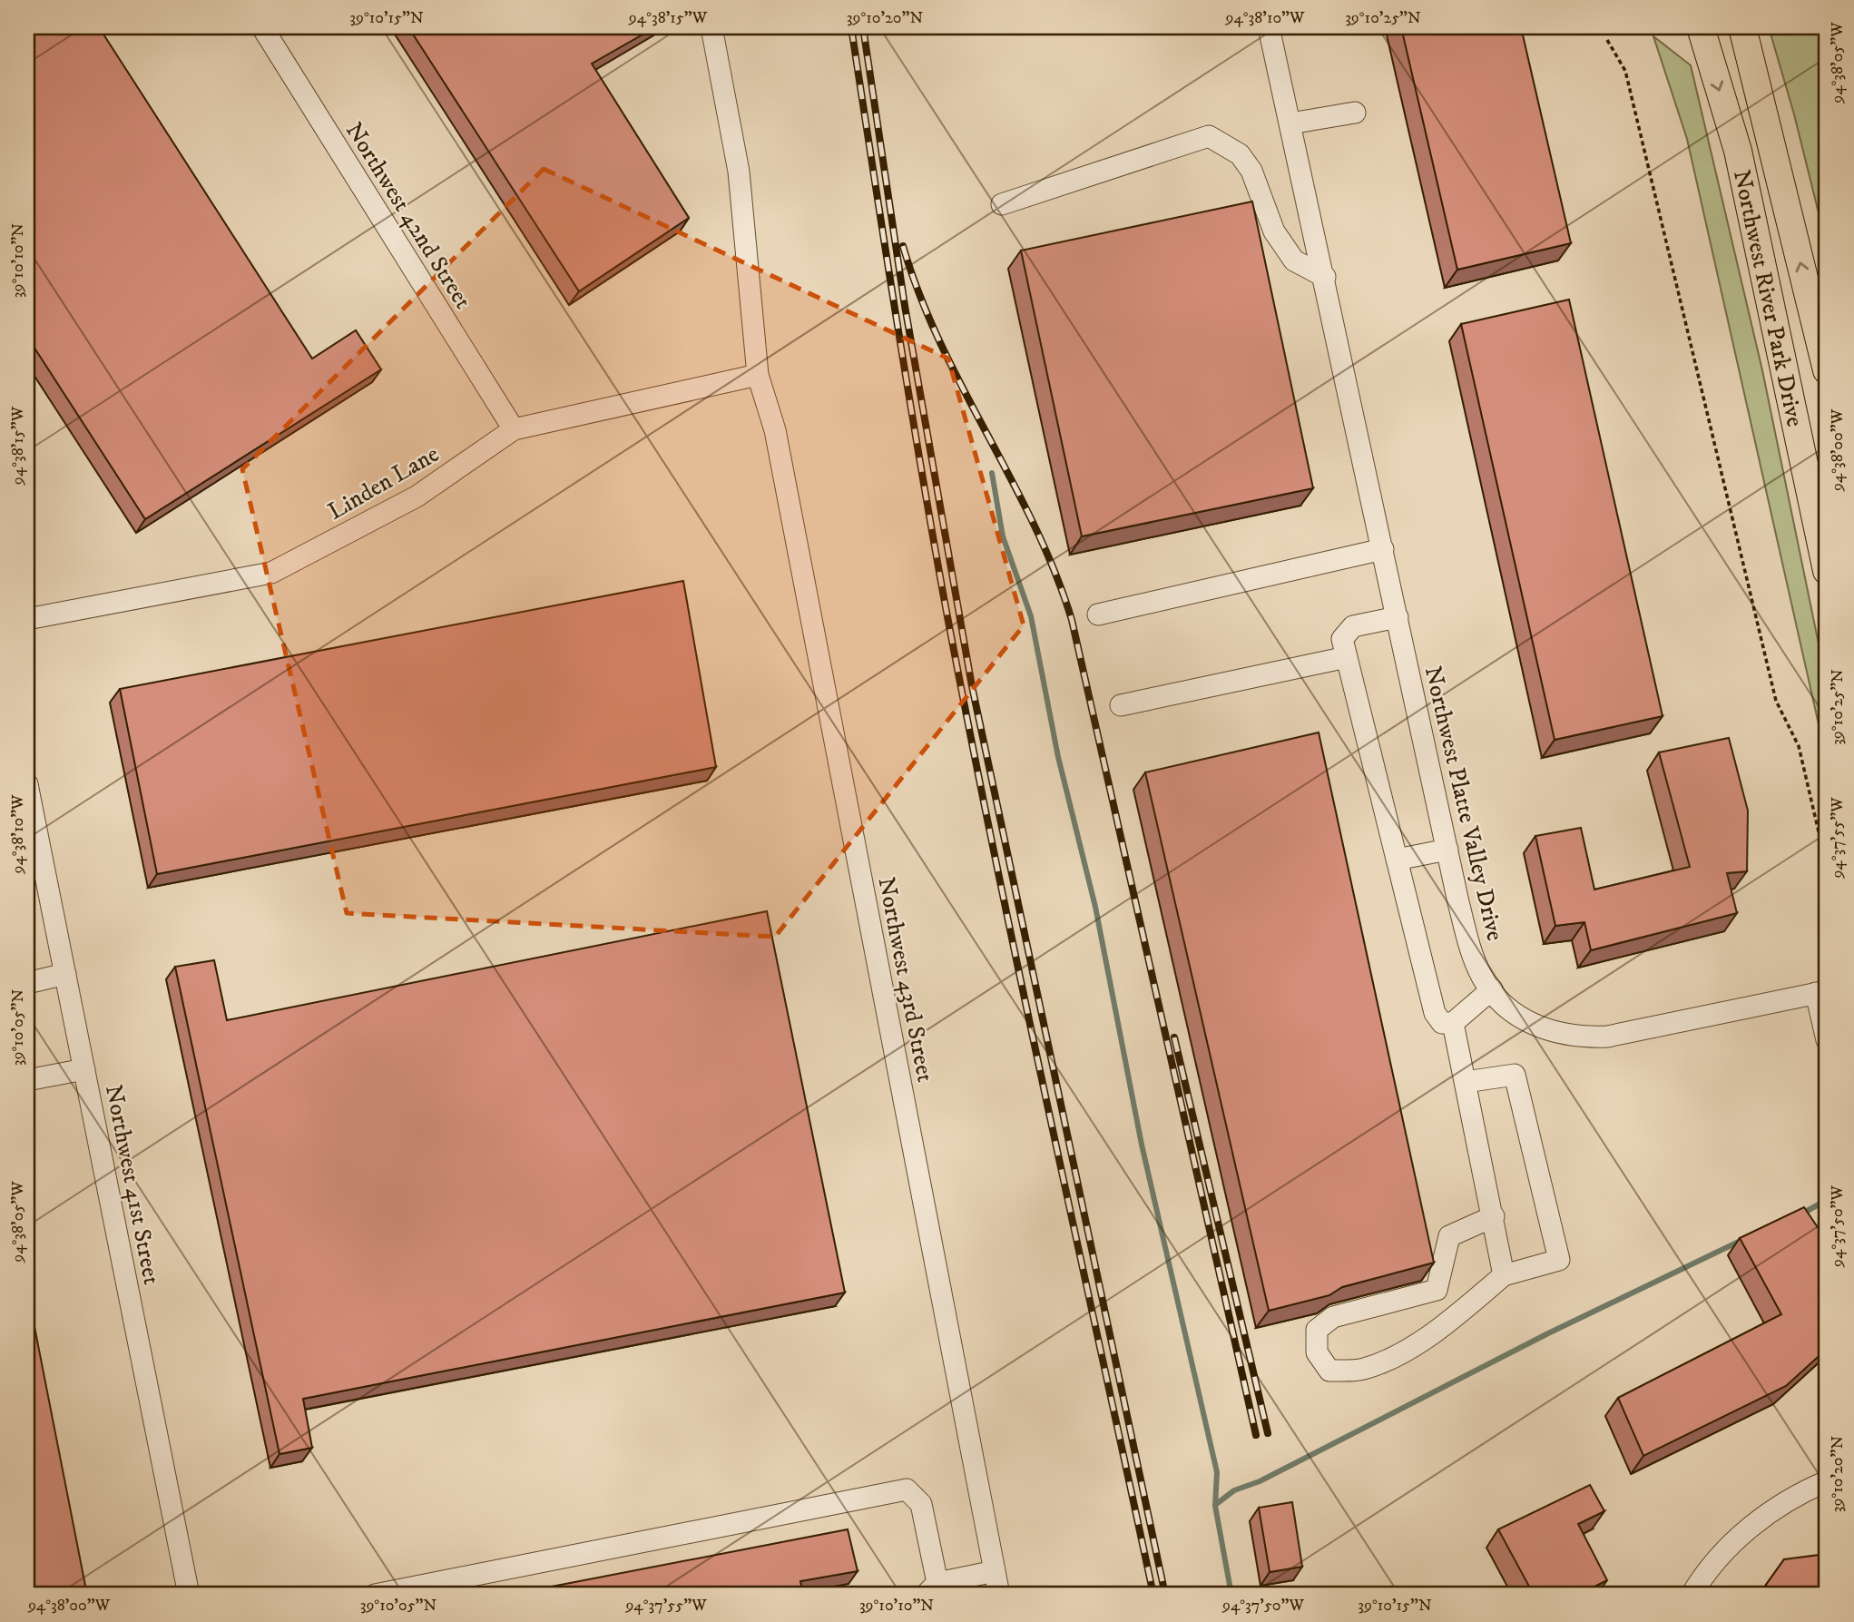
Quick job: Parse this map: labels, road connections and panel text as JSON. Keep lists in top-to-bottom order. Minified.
{"streets":{"main road":["Northwest River Park Drive"],"street":["Northwest 42nd Street","Linden Lane","Northwest Platte Valley Drive","Northwest 43rd Street","Northwest 41st Street"]},"crossings":[["Northwest 42nd Street","Linden Lane"],["Linden Lane","Northwest 43rd Street"]],"coordinates":["39°10'15\"N","94°38'15\"W","39°10'20\"N","94°38'10\"W","39°10'25\"N","94°38'05\"W","39°10'10\"N","94°38'00\"W","94°37'55\"W","39°10'05\"N","94°37'50\"W"]}
